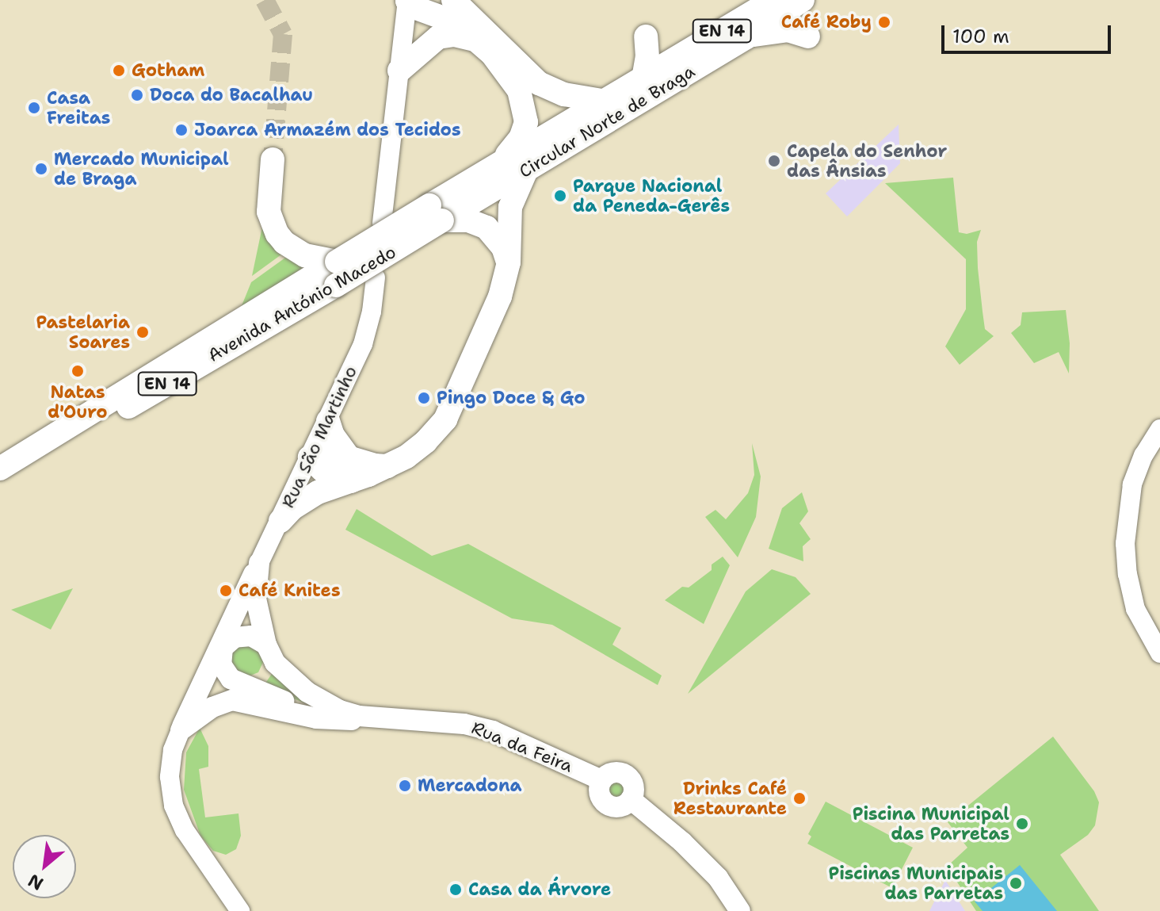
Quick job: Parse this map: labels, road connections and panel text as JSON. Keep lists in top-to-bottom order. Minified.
{"streets":{"highway":["EN 14","Circular Norte de Braga","Avenida António Macedo"],"main road":["Rua São Martinho","Rua da Feira"]},"crossings":[["Circular Norte de Braga","Avenida António Macedo"],["Rua São Martinho","Rua da Feira"]],"places":["Café Roby","Gotham","Doca do Bacalhau","Casa Freitas","Joarca Armazém dos Tecidos","Capela do Senhor das Ânsias","Mercado Municipal de Braga","Parque Nacional da Peneda-Gerês","Pastelaria Soares","Natas d'Ouro","Pingo Doce & Go","Café Knites","Mercadona","Drinks Café Restaurante","Piscina Municipal das Parretas","Piscinas Municipais das Parretas","Casa da Árvore"],"scale_bar":"100 m","north":"bottom left"}
